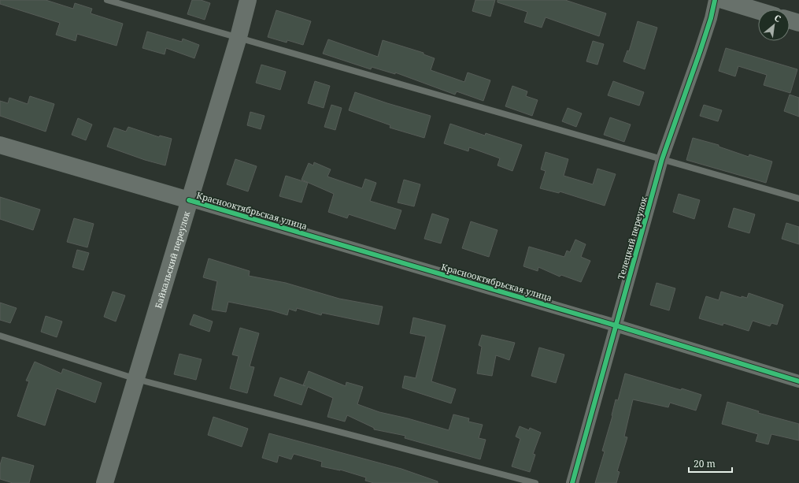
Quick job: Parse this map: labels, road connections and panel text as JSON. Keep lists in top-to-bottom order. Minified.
{"streets":{"main road":["Краснооктябрьская улица","Байкальский переулок"],"street":["Телецкий переулок"]},"crossings":[["Краснооктябрьская улица","Телецкий переулок"],["Краснооктябрьская улица","Байкальский переулок"]],"scale_bar":"20 m","north":"top right"}
